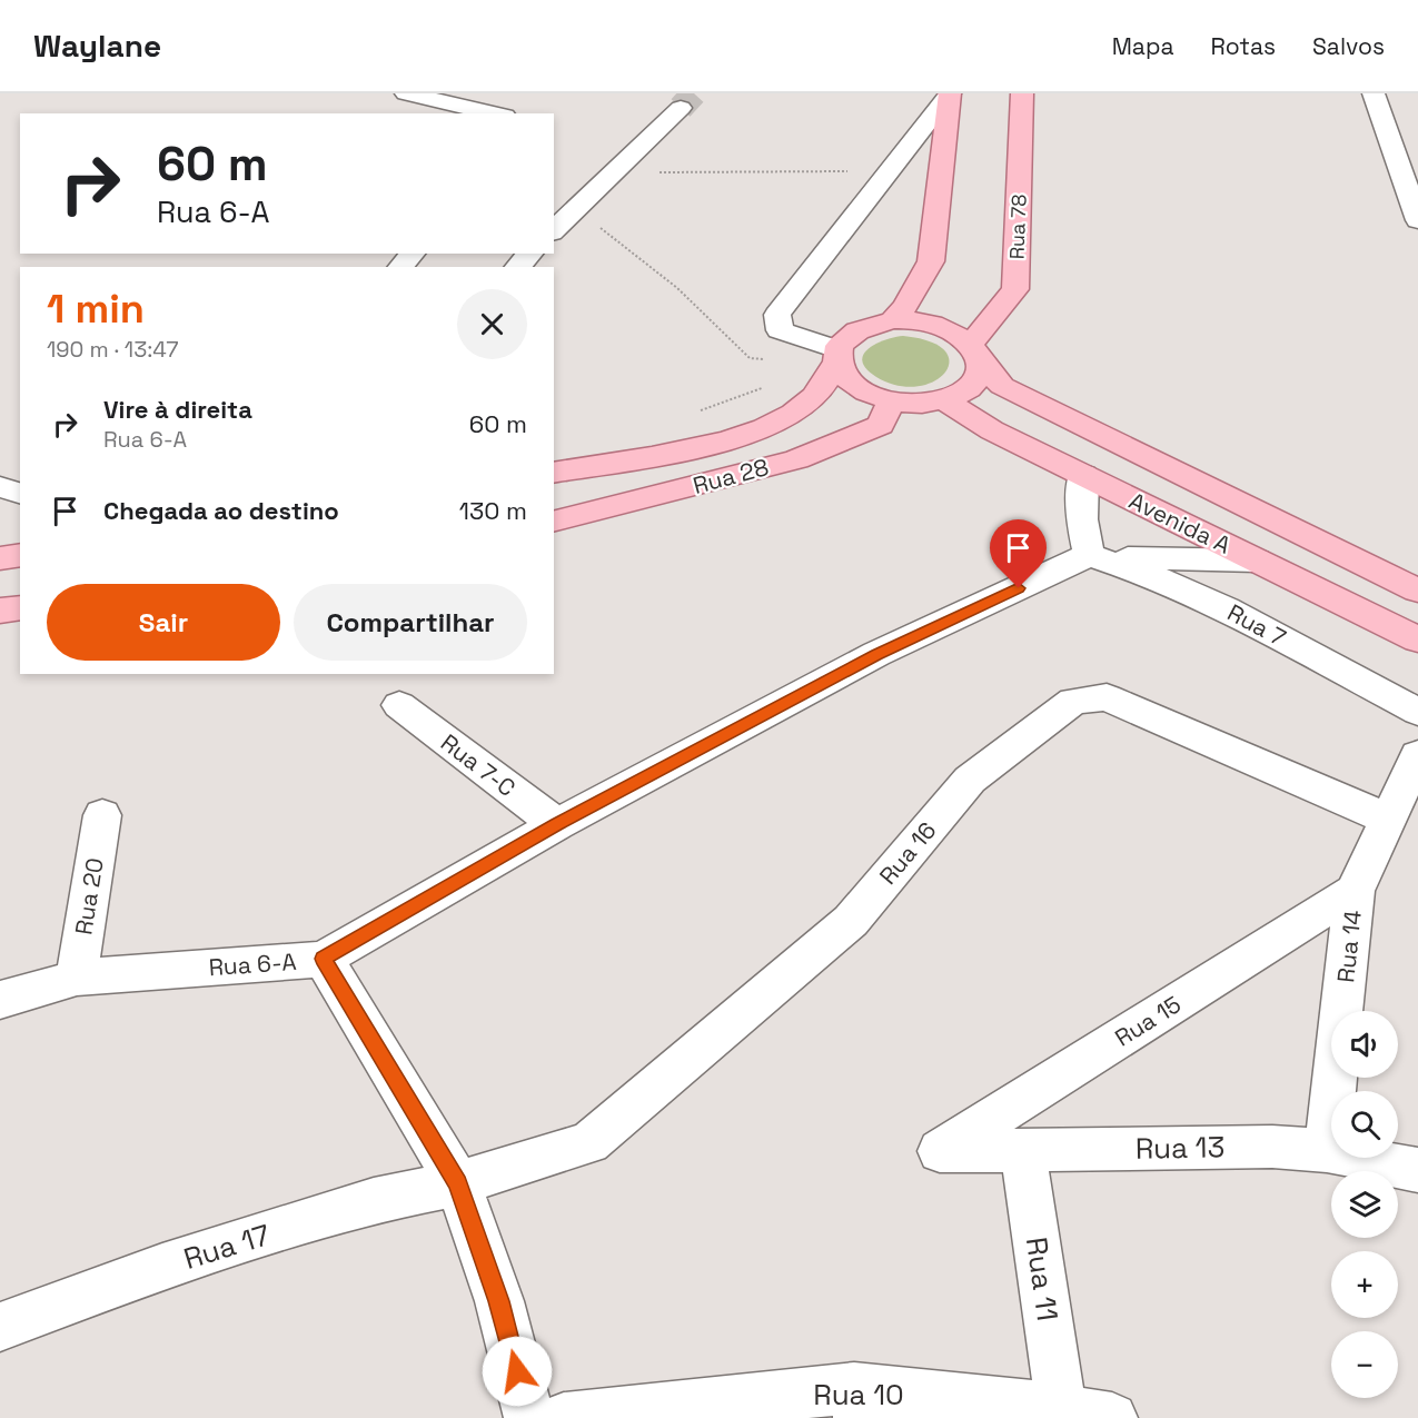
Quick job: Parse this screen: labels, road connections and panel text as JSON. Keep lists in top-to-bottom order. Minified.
{"streets":{"main road":["Rua 78","Rua 28","Avenida A"],"street":["Rua 7","Rua 7-C","Rua 16","Rua 20","Rua 14","Rua 6-A","Rua 15","Rua 13","Rua 17","Rua 11","Rua 10"]},"crossings":[["Rua 78","Rua 28"],["Rua 78","Avenida A"],["Rua 28","Avenida A"],["Rua 7","Rua 6-A"],["Rua 7-C","Rua 6-A"],["Rua 16","Rua 14"],["Rua 16","Rua 17"],["Rua 20","Rua 6-A"],["Rua 14","Rua 15"],["Rua 14","Rua 13"],["Rua 15","Rua 13"],["Rua 13","Rua 11"],["Rua 11","Rua 10"]],"page":{"header":"Waylane","nav":["Mapa","Rotas","Salvos"],"turn":["60 m","Rua 6-A"],"heading":["1 min","190 m · 13:47"],"list":[{"name":"Vire à direita","note":"Rua 6-A","value":"60 m"},{"name":"Chegada ao destino","value":"130 m"}],"buttons":["Sair","Compartilhar"],"map_buttons":["+","−"]}}
